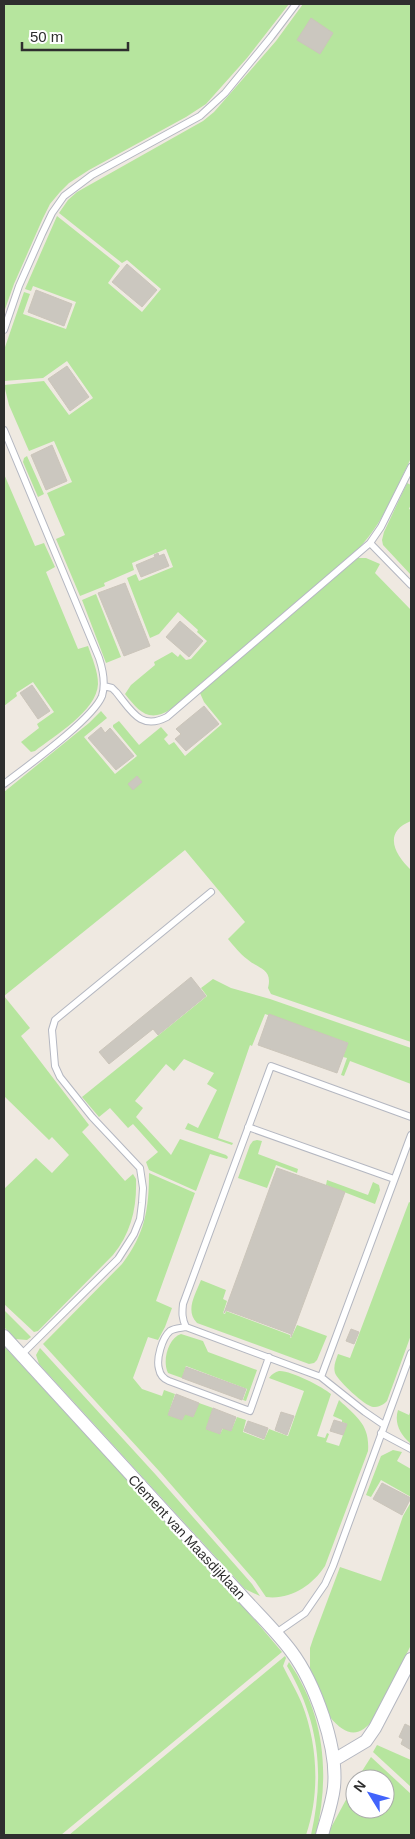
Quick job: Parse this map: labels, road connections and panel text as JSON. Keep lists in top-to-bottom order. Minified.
{"streets":{"street":["Clement van Maasdijklaan"]},"scale_bar":"50 m","north":"top left"}
